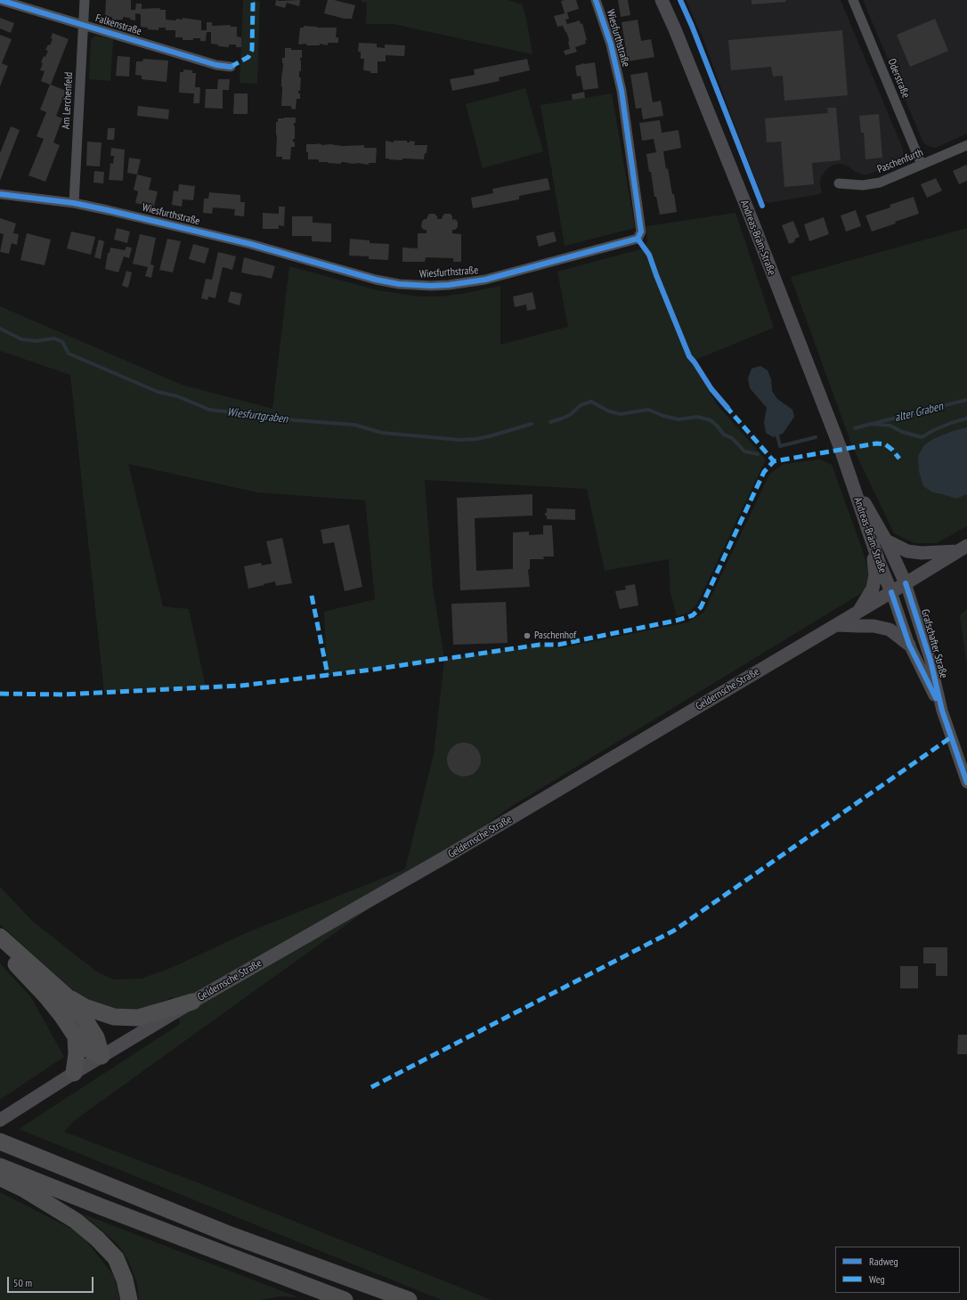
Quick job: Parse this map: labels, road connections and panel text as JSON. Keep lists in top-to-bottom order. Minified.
{"streets":{"main road":["Andreas-Bräm-Straße","Geldernsche Straße"],"street":["Falkenstraße","Wiesfurthstraße","Oderstraße","Am Lerchenfeld","Paschenfurth","Grafschafter Straße"]},"crossings":[["Falkenstraße","Am Lerchenfeld"],["Wiesfurthstraße","Am Lerchenfeld"],["Oderstraße","Paschenfurth"],["Andreas-Bräm-Straße","Grafschafter Straße"],["Andreas-Bräm-Straße","Geldernsche Straße"],["Grafschafter Straße","Geldernsche Straße"]],"water":["alter Graben","Wiesfurtgraben"],"places":["Paschenhof"],"legend":["Radweg","Weg"],"scale_bar":"50 m"}
